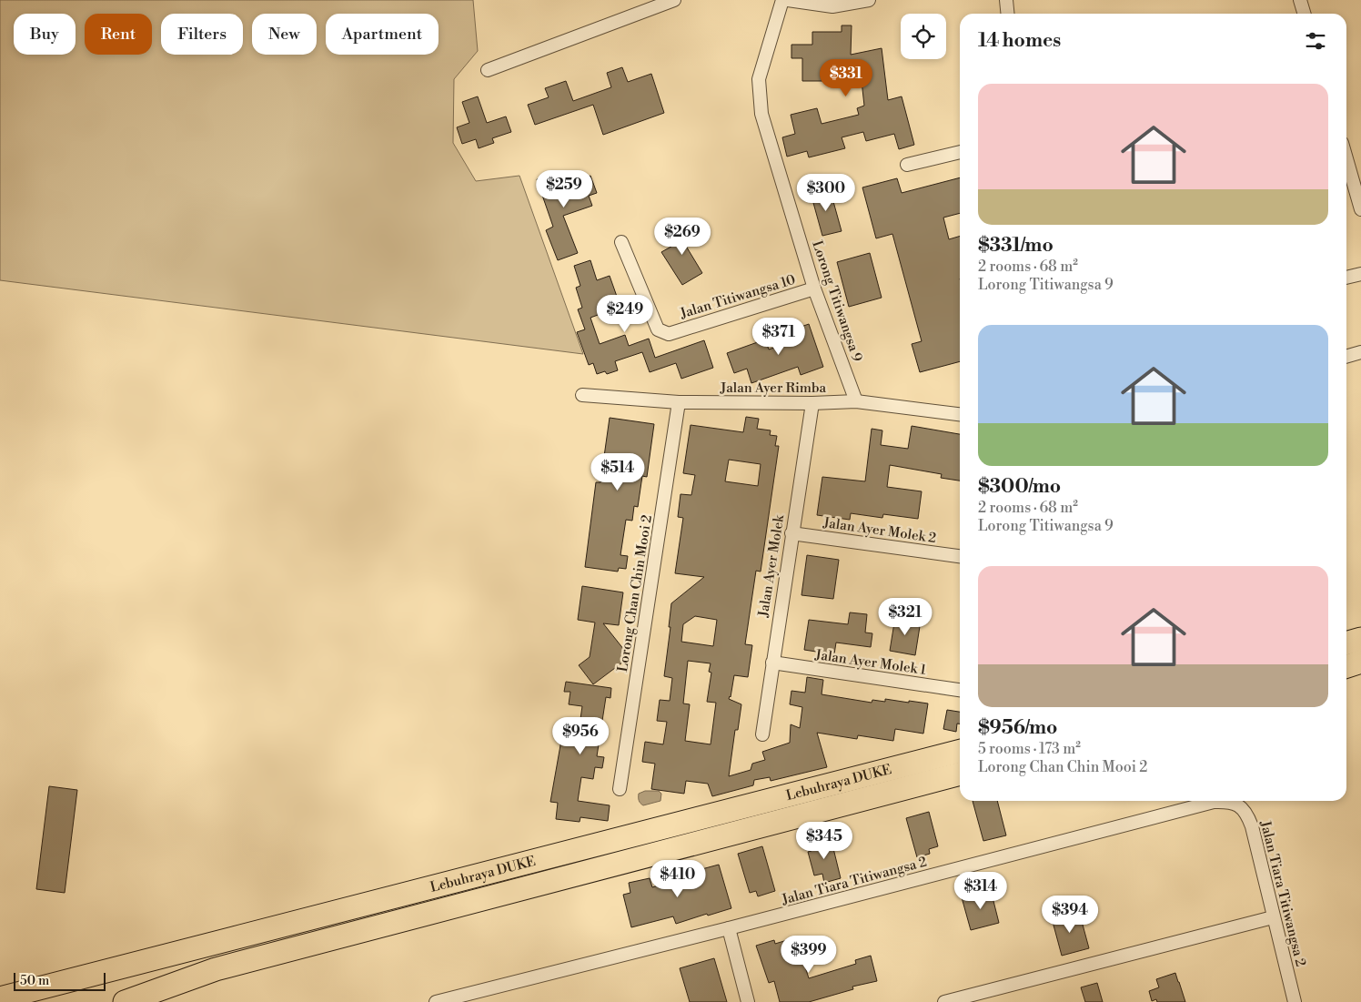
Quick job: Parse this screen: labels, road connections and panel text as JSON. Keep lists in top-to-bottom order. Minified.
{"streets":{"highway":["Lebuhraya DUKE"],"street":["Jalan Titiwangsa 10","Lorong Titiwangsa 9","Jalan Ayer Rimba","Jalan Ayer Molek 2","Jalan Ayer Molek","Lorong Chan Chin Mooi 2","Jalan Ayer Molek 1","Jalan Tiara Titiwangsa 2"]},"crossings":[["Jalan Titiwangsa 10","Lorong Titiwangsa 9"],["Lorong Titiwangsa 9","Jalan Ayer Rimba"],["Jalan Ayer Rimba","Jalan Ayer Molek"],["Jalan Ayer Rimba","Lorong Chan Chin Mooi 2"],["Jalan Ayer Molek 2","Jalan Ayer Molek"],["Jalan Ayer Molek","Jalan Ayer Molek 1"]],"scale_bar":"50 m","page":{"chip":["Buy","Rent","Filters","New","Apartment"],"heading":"14 homes","price":["$331","$259","$300","$269","$249","$371","$514","$321","$956","$345","$410","$314","$394","$399"],"list":[{"name":"$331/mo","note":"2 rooms · 68 m² · Lorong Titiwangsa 9"},{"name":"$300/mo","note":"2 rooms · 68 m² · Lorong Titiwangsa 9"},{"name":"$956/mo","note":"5 rooms · 173 m² · Lorong Chan Chin Mooi 2"}],"scale":"50 m"}}
